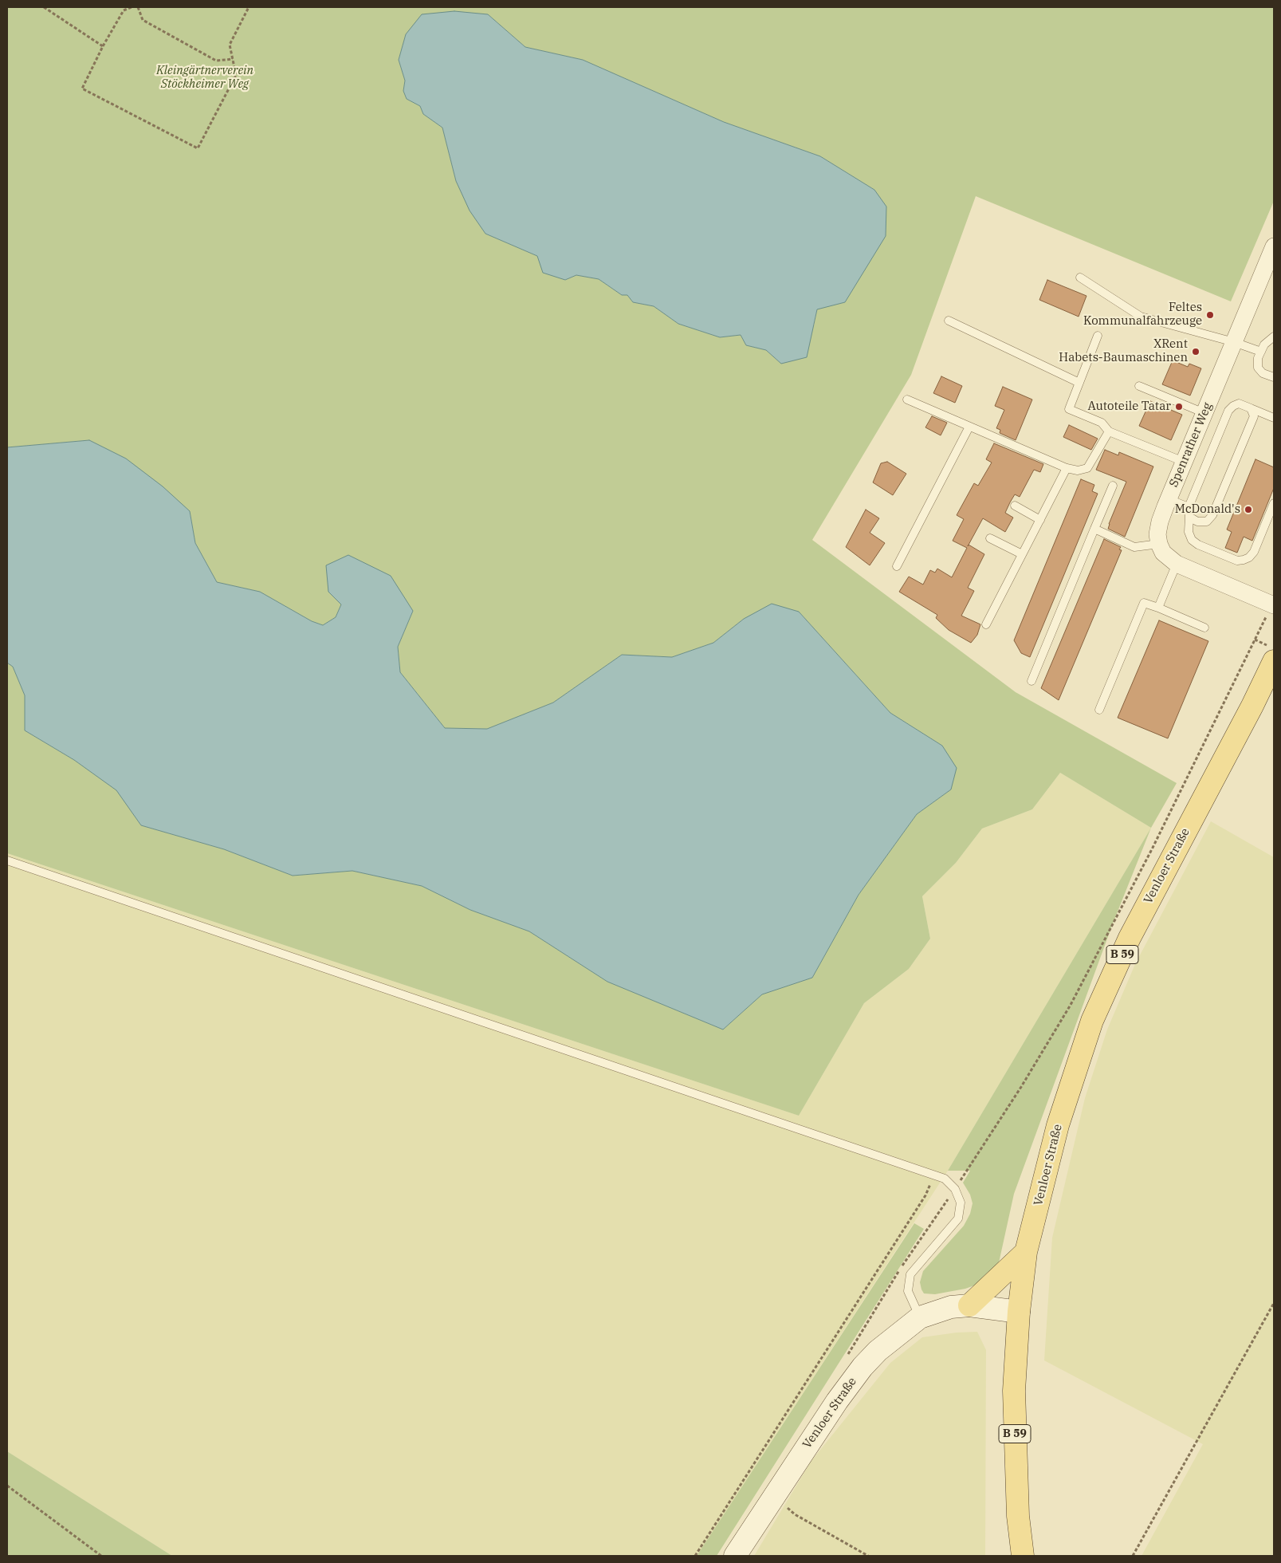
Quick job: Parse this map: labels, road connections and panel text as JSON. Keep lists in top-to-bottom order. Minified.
{"streets":{"main road":["Venloer Straße","B 59"],"street":["Spenrather Weg"]},"crossings":[["Venloer Straße","B 59"]],"parks":["Kleingärtnerverein Stöckheimer Weg"],"places":["Feltes Kommunalfahrzeuge","XRent Habets-Baumaschinen","Autoteile Tatar","McDonald's"]}
